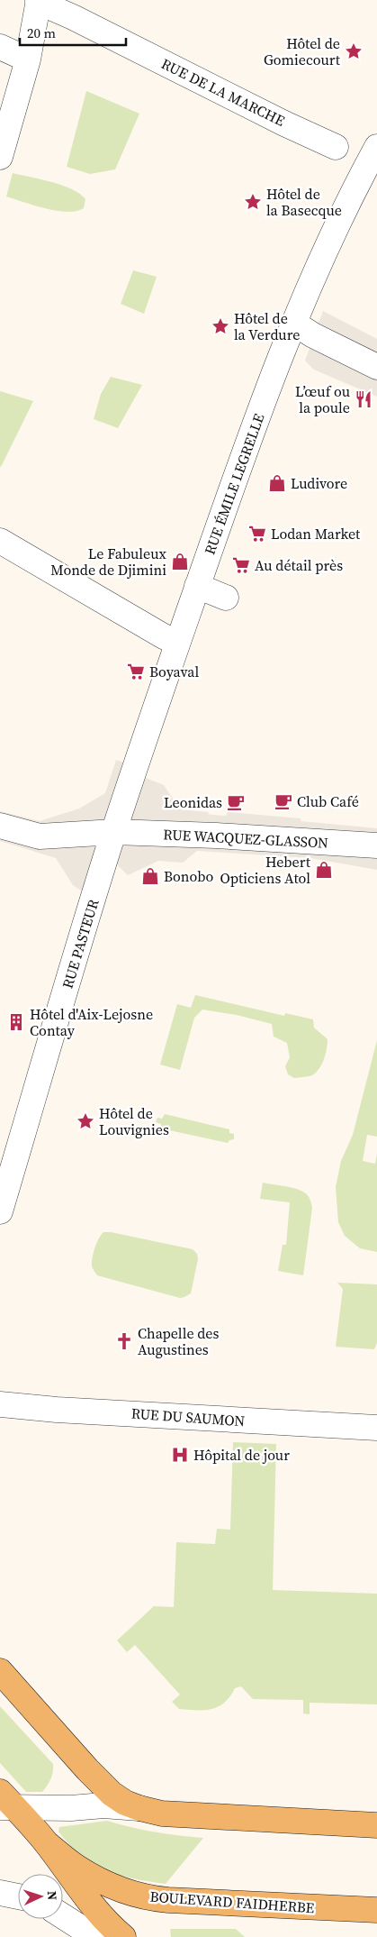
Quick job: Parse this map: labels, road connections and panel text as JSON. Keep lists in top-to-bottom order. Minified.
{"streets":{"main road":["BOULEVARD FAIDHERBE"],"street":["RUE DE LA MARCHE","RUE ÉMILE LEGRELLE","RUE WACQUEZ-GLASSON","RUE PASTEUR","RUE DU SAUMON"]},"crossings":[["RUE ÉMILE LEGRELLE","RUE WACQUEZ-GLASSON"],["RUE ÉMILE LEGRELLE","RUE PASTEUR"],["RUE WACQUEZ-GLASSON","RUE PASTEUR"]],"places":{"place":["Hôtel de Gomiecourt","Hôtel de la Basecque","Hôtel de la Verdure","Hôtel de Louvignies"],"restaurant":["L’œuf ou la poule"],"shop":["Ludivore","Le Fabuleux Monde de Djimini","Hebert Opticiens Atol","Bonobo"],"supermarket":["Lodan Market","Au détail près","Boyaval"],"cafe":["Club Café","Leonidas"],"building":["Hôtel d'Aix-Lejosne Contay"],"church":["Chapelle des Augustines"],"hospital":["Hôpital de jour"]},"scale_bar":"20 m","north":"right"}
